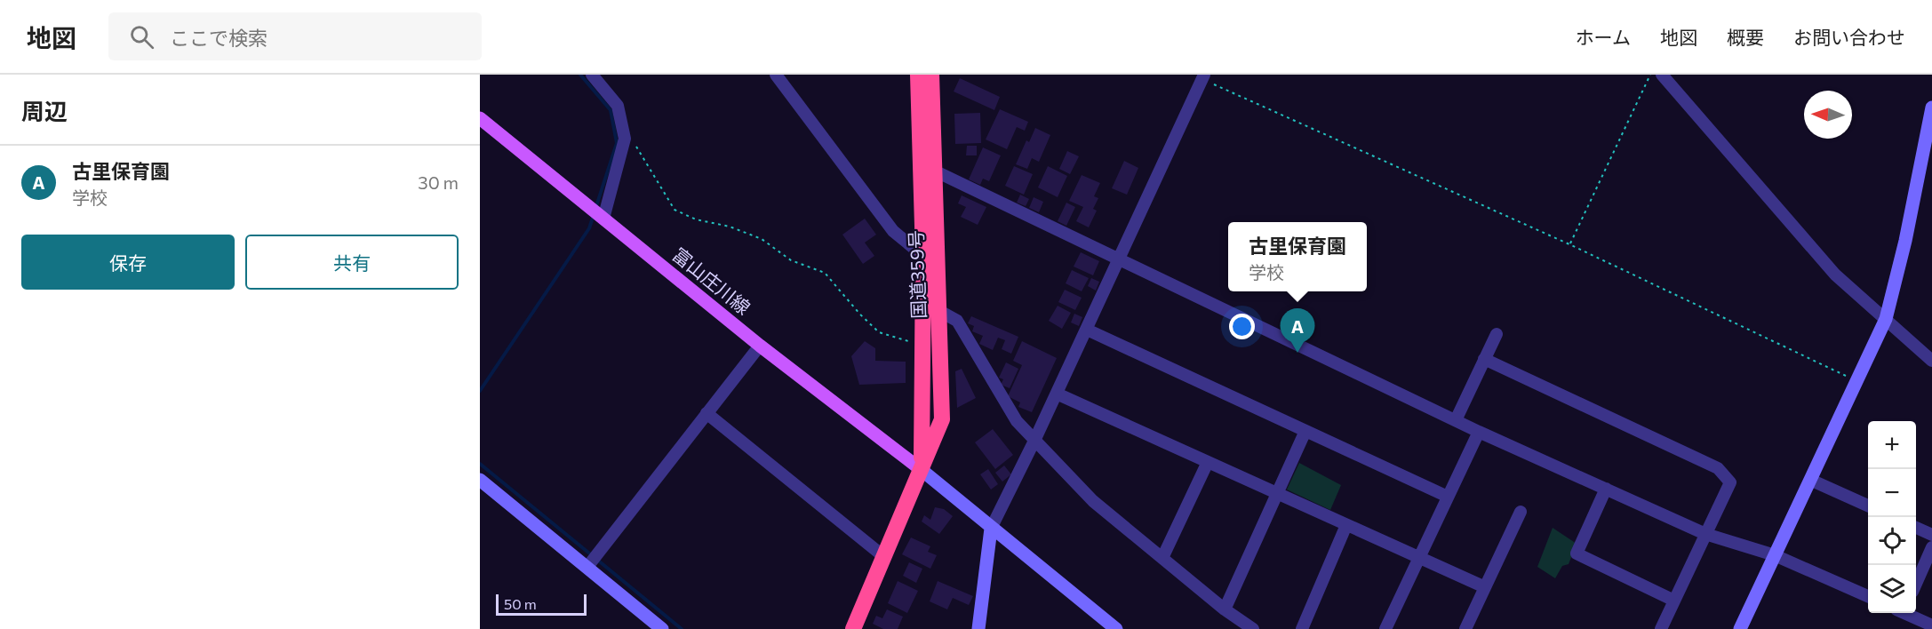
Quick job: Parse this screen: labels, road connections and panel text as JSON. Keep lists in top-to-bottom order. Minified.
{"streets":{"highway":["国道359号"],"main road":["富山庄川線"]},"crossings":[["国道359号","富山庄川線"]],"scale_bar":"50 m","north":"left","page":{"header":"地図","search":"ここで検索","nav":["ホーム","地図","概要","お問い合わせ"],"heading":"周辺","list":[{"mark":"A","name":"古里保育園","note":"学校","value":"30 m"}],"buttons":["保存","共有"],"popup":["古里保育園","学校"],"pins":"A","map_buttons":["+","−"],"scale":"50 m"}}
